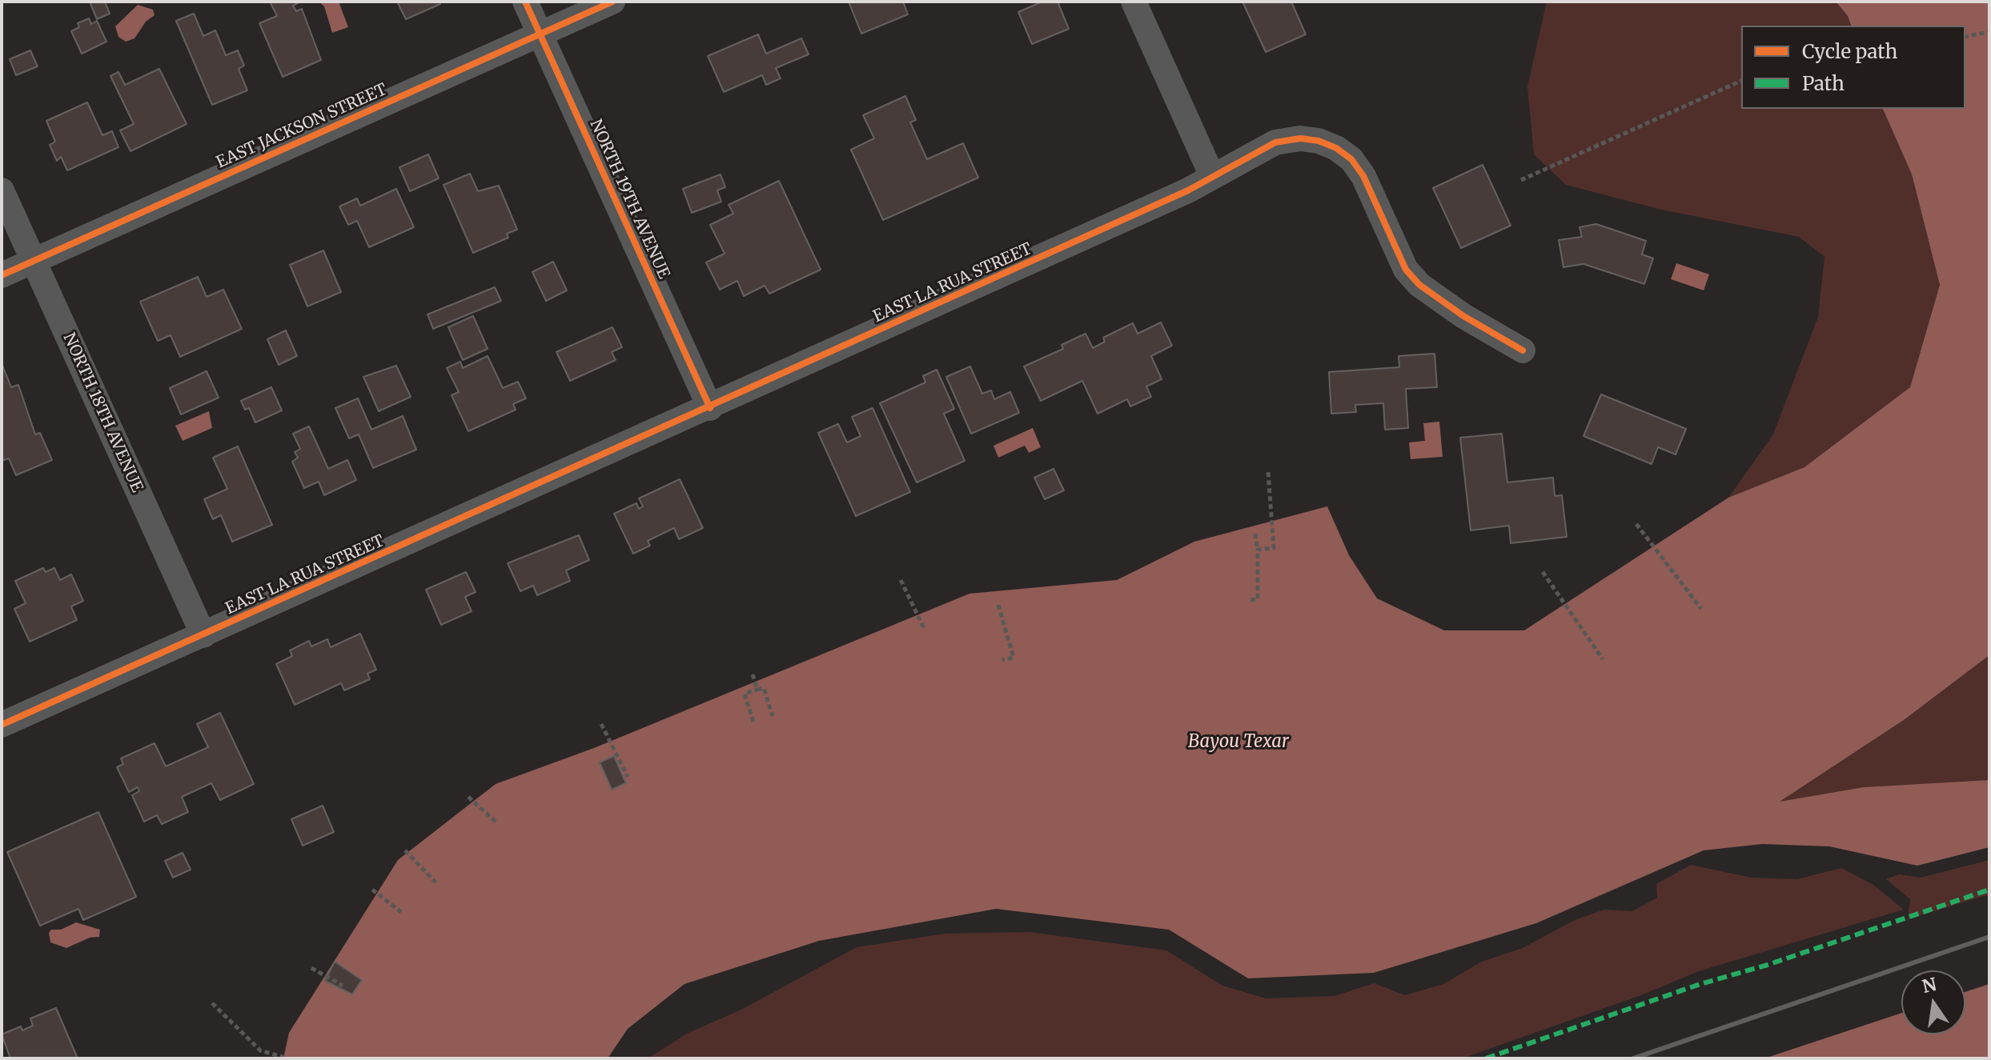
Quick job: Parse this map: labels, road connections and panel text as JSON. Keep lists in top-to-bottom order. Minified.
{"streets":{"street":["EAST JACKSON STREET","NORTH 19TH AVENUE","EAST LA RUA STREET","NORTH 18TH AVENUE"]},"crossings":[["EAST JACKSON STREET","NORTH 19TH AVENUE"],["EAST JACKSON STREET","NORTH 18TH AVENUE"],["NORTH 19TH AVENUE","EAST LA RUA STREET"],["EAST LA RUA STREET","NORTH 18TH AVENUE"]],"water":["Bayou Texar"],"legend":["Cycle path","Path"],"north":"top"}
